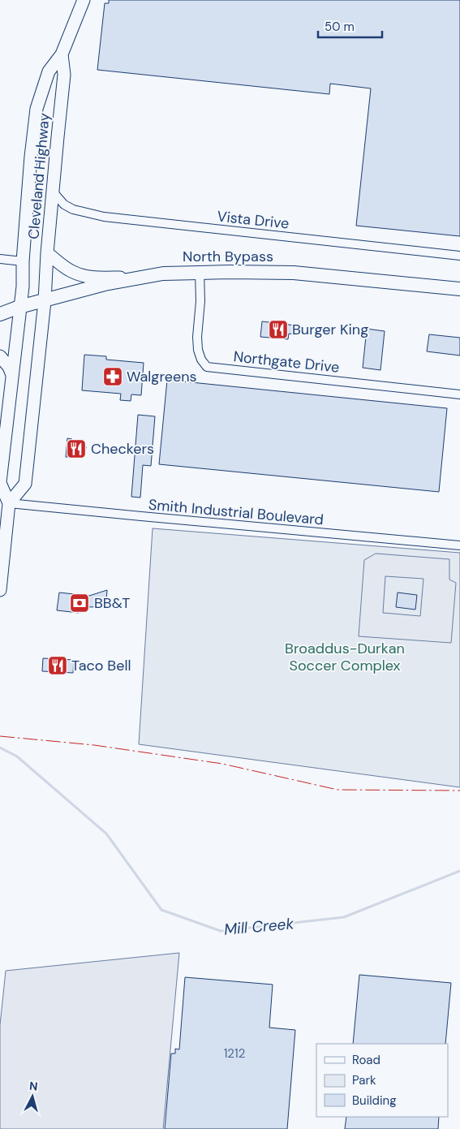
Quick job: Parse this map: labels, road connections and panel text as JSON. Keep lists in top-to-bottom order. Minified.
{"streets":{"highway":["North Bypass"],"main road":["Cleveland Highway"],"street":["Vista Drive","Northgate Drive","Smith Industrial Boulevard"]},"crossings":[["Cleveland Highway","Vista Drive"],["Cleveland Highway","North Bypass"],["Cleveland Highway","Smith Industrial Boulevard"],["North Bypass","Northgate Drive"]],"water":["Mill Creek"],"parks":["Broaddus-Durkan Soccer Complex"],"places":{"restaurant":["Burger King","Checkers","Taco Bell"],"pharmacy":["Walgreens"],"bank":["BB&T"]},"house_numbers":["1212"],"legend":["Road","Park","Building"],"scale_bar":"50 m","north":"top"}
